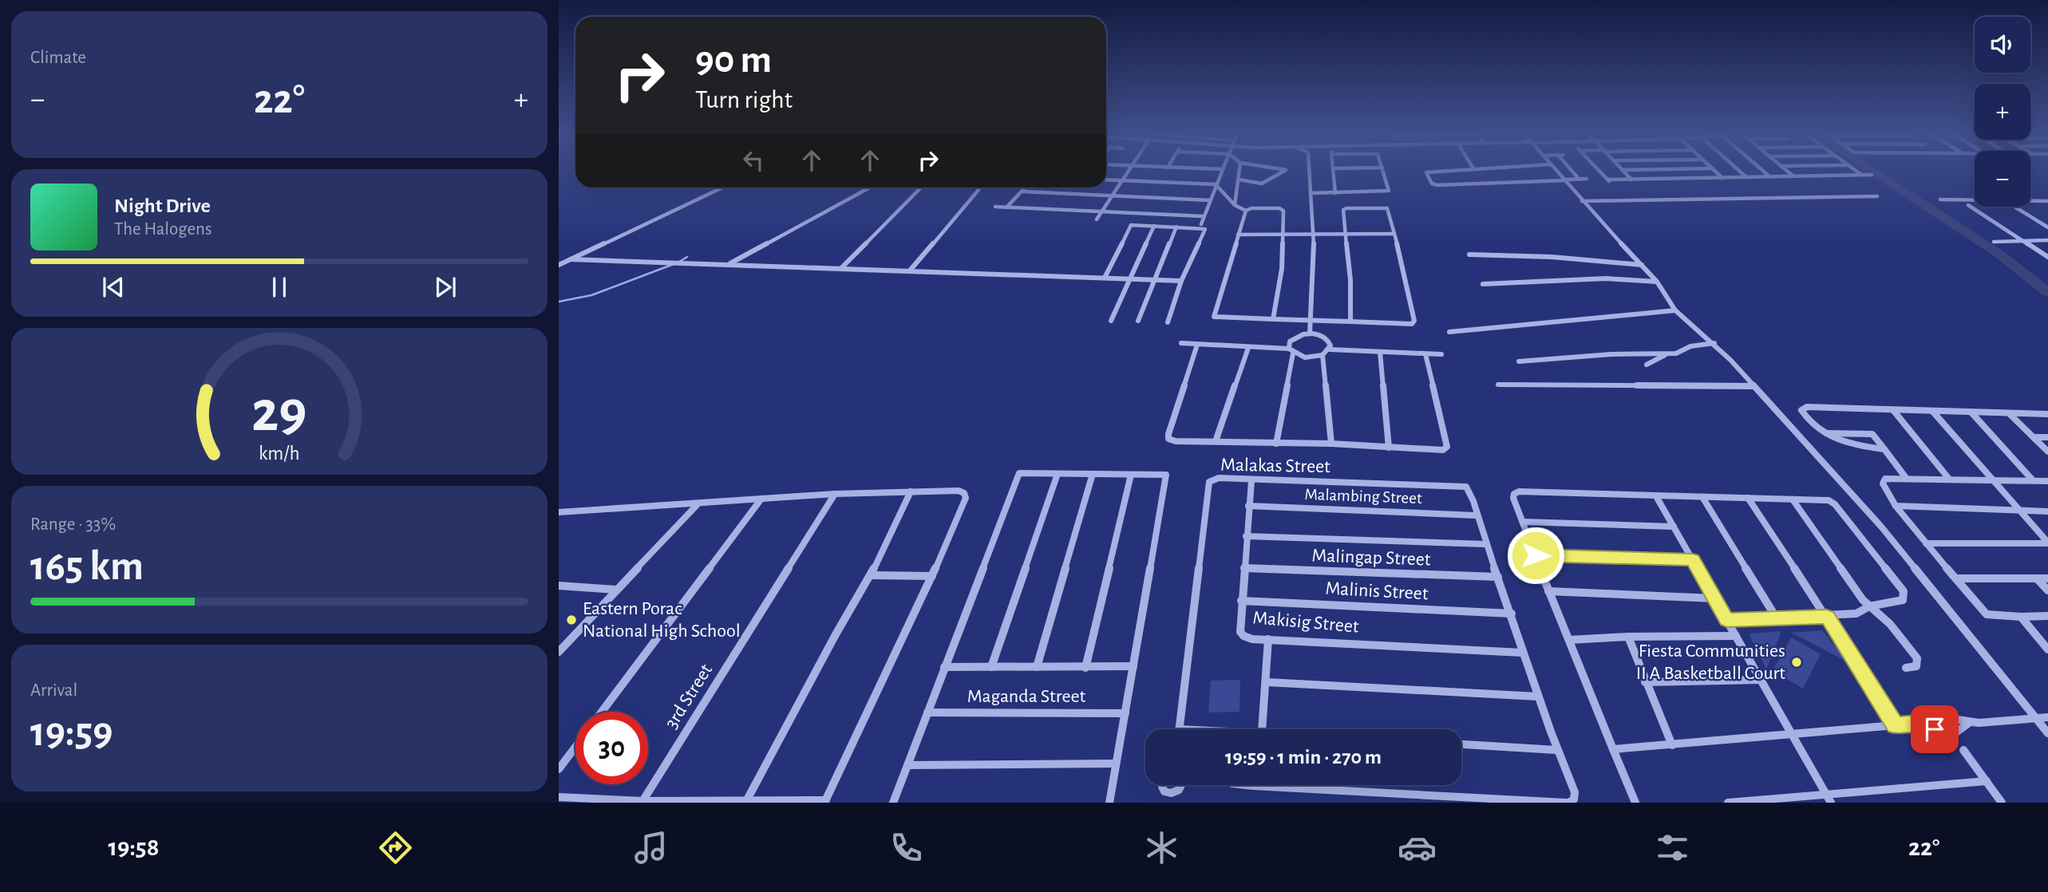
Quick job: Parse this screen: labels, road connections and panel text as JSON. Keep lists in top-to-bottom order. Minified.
{"streets":{"street":["Malakas Street","Malambing Street","Malingap Street","Malinis Street","Makisig Street","3rd Street","Maganda Street"]},"crossings":[["Malakas Street","Malambing Street"],["Malakas Street","Makisig Street"],["Malambing Street","Makisig Street"],["Malingap Street","Makisig Street"],["Malinis Street","Makisig Street"]],"places":["Eastern Porac National High School","Fiesta Communities II A Basketball Court"],"page":{"tile":["Climate",["Range · 33%","165 km"],["Arrival","19:59"]],"map_buttons":["+","−"],"turn":["90 m","Turn right"],"heat":["−","22°","+"],"song":["Night Drive","The Halogens"],"limit":"30","trip":"19:59 · 1 min · 270 m","tabs":["19:58","22°"],"gauge":["29","km/h"]}}
